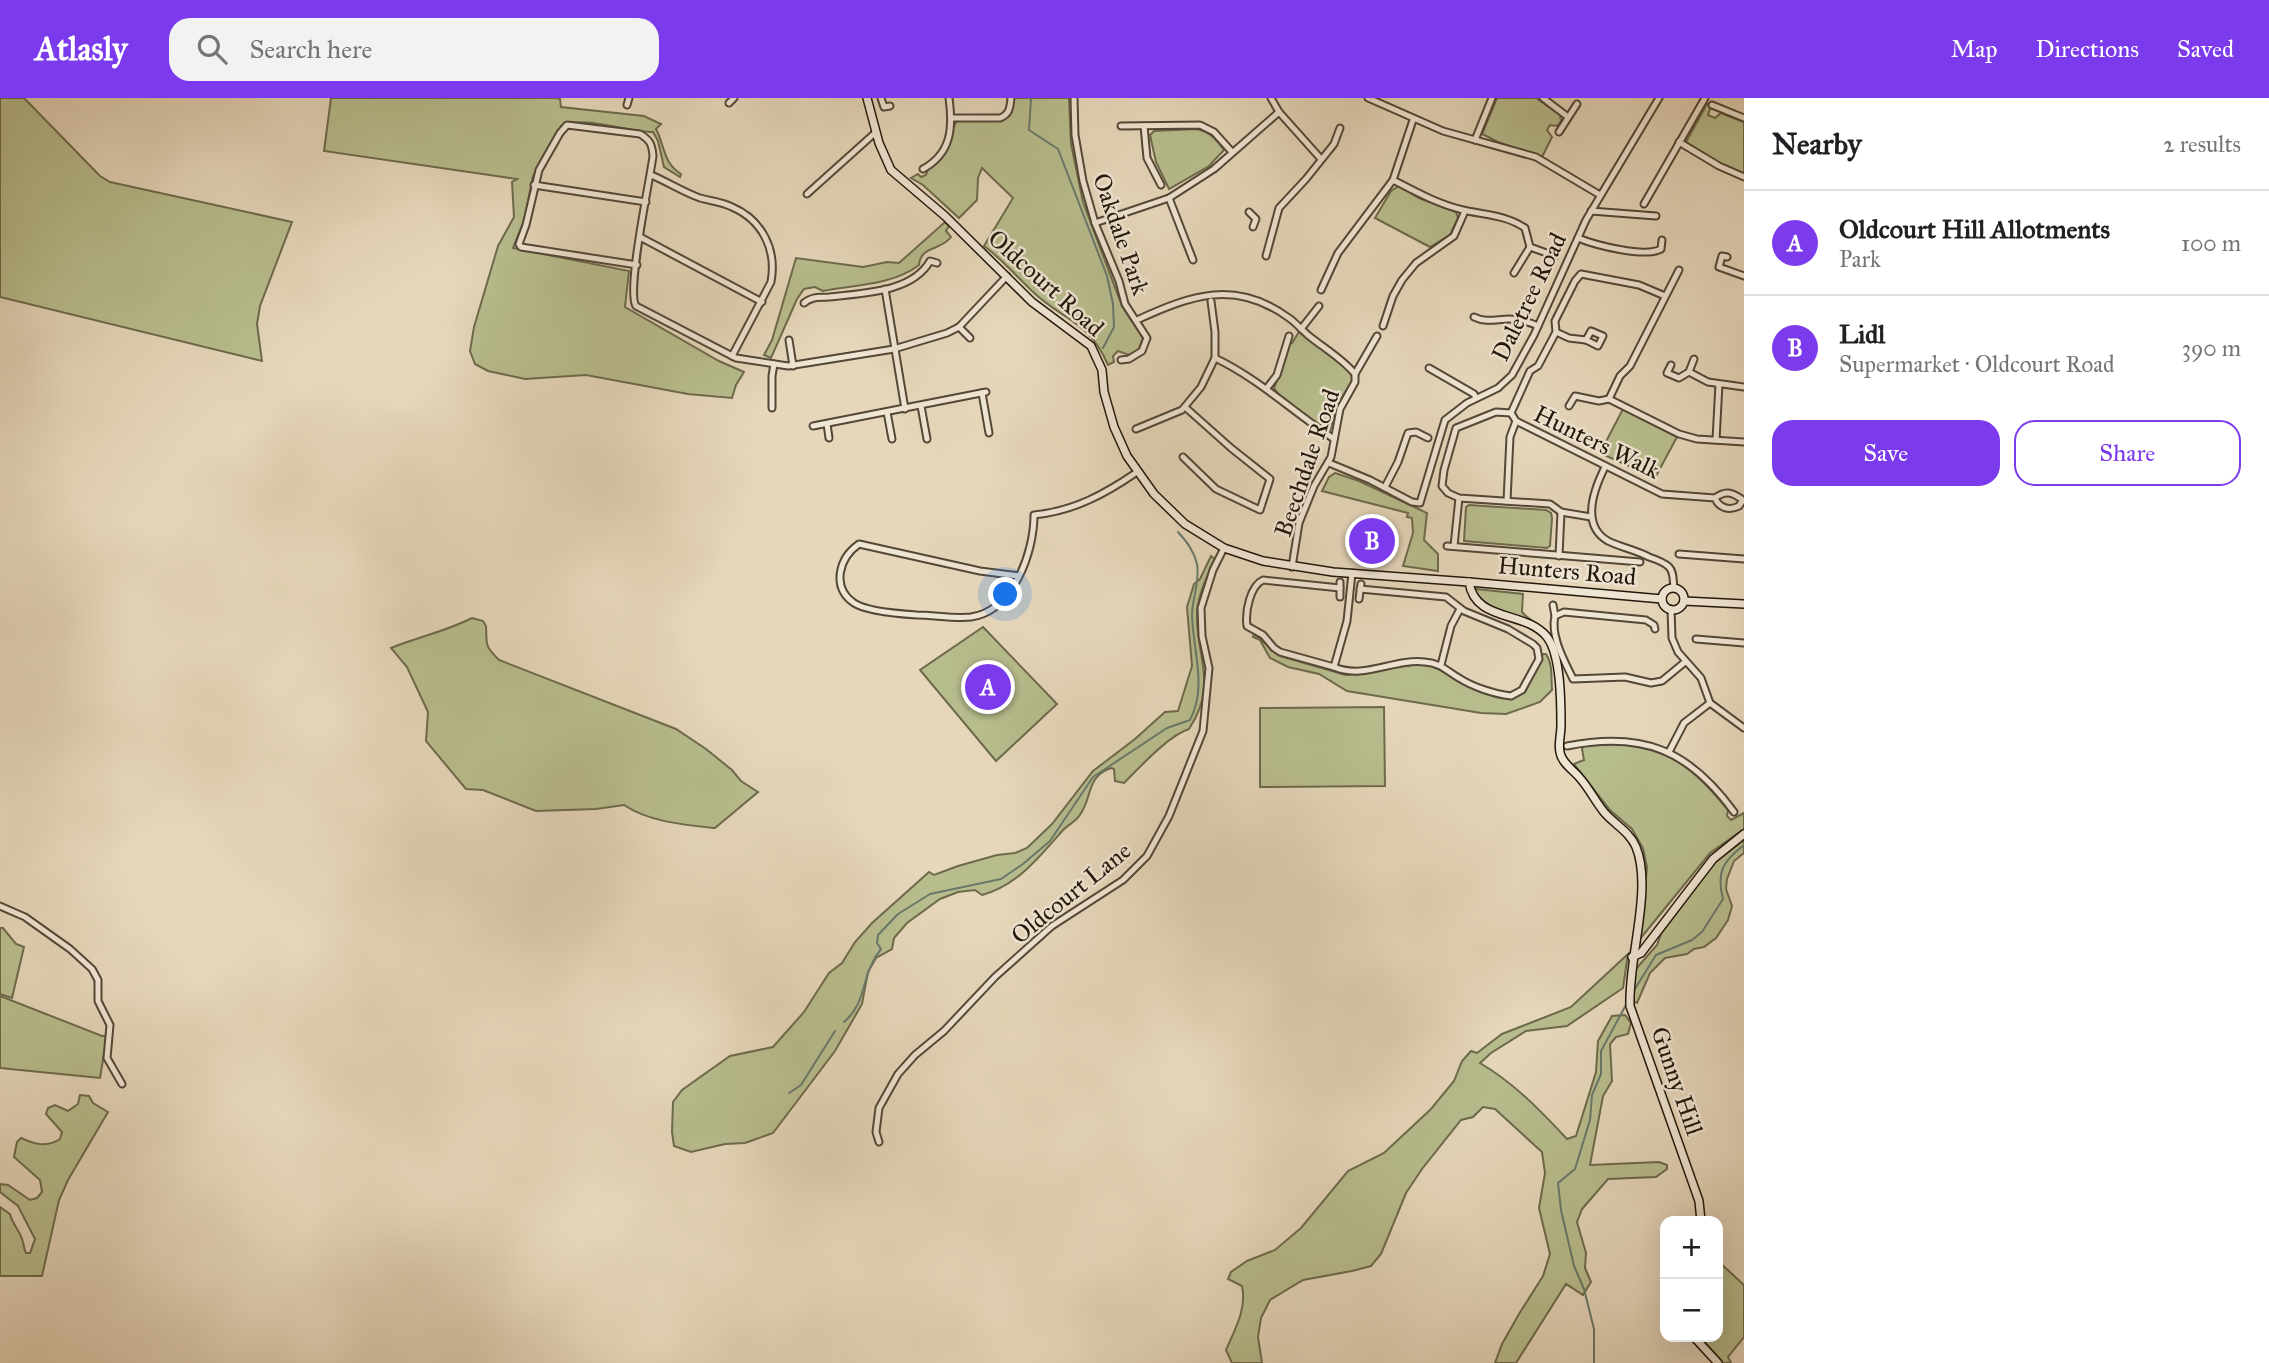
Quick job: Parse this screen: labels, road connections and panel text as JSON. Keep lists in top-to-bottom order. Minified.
{"streets":{"street":["Oakdale Park","Oldcourt Road","Daletree Road","Hunters Walk","Beechdale Road","Hunters Road","Oldcourt Lane","Gunny Hill"]},"crossings":[["Oldcourt Road","Beechdale Road"],["Oldcourt Road","Hunters Road"],["Oldcourt Road","Oldcourt Lane"]],"page":{"header":"Atlasly","search":"Search here","nav":["Map","Directions","Saved"],"heading":["Nearby","2 results"],"list":[{"mark":"A","name":"Oldcourt Hill Allotments","note":"Park","value":"100 m"},{"mark":"B","name":"Lidl","note":"Supermarket · Oldcourt Road","value":"390 m"}],"buttons":["Save","Share"],"pins":["B","A"],"map_buttons":["+","−"]}}
